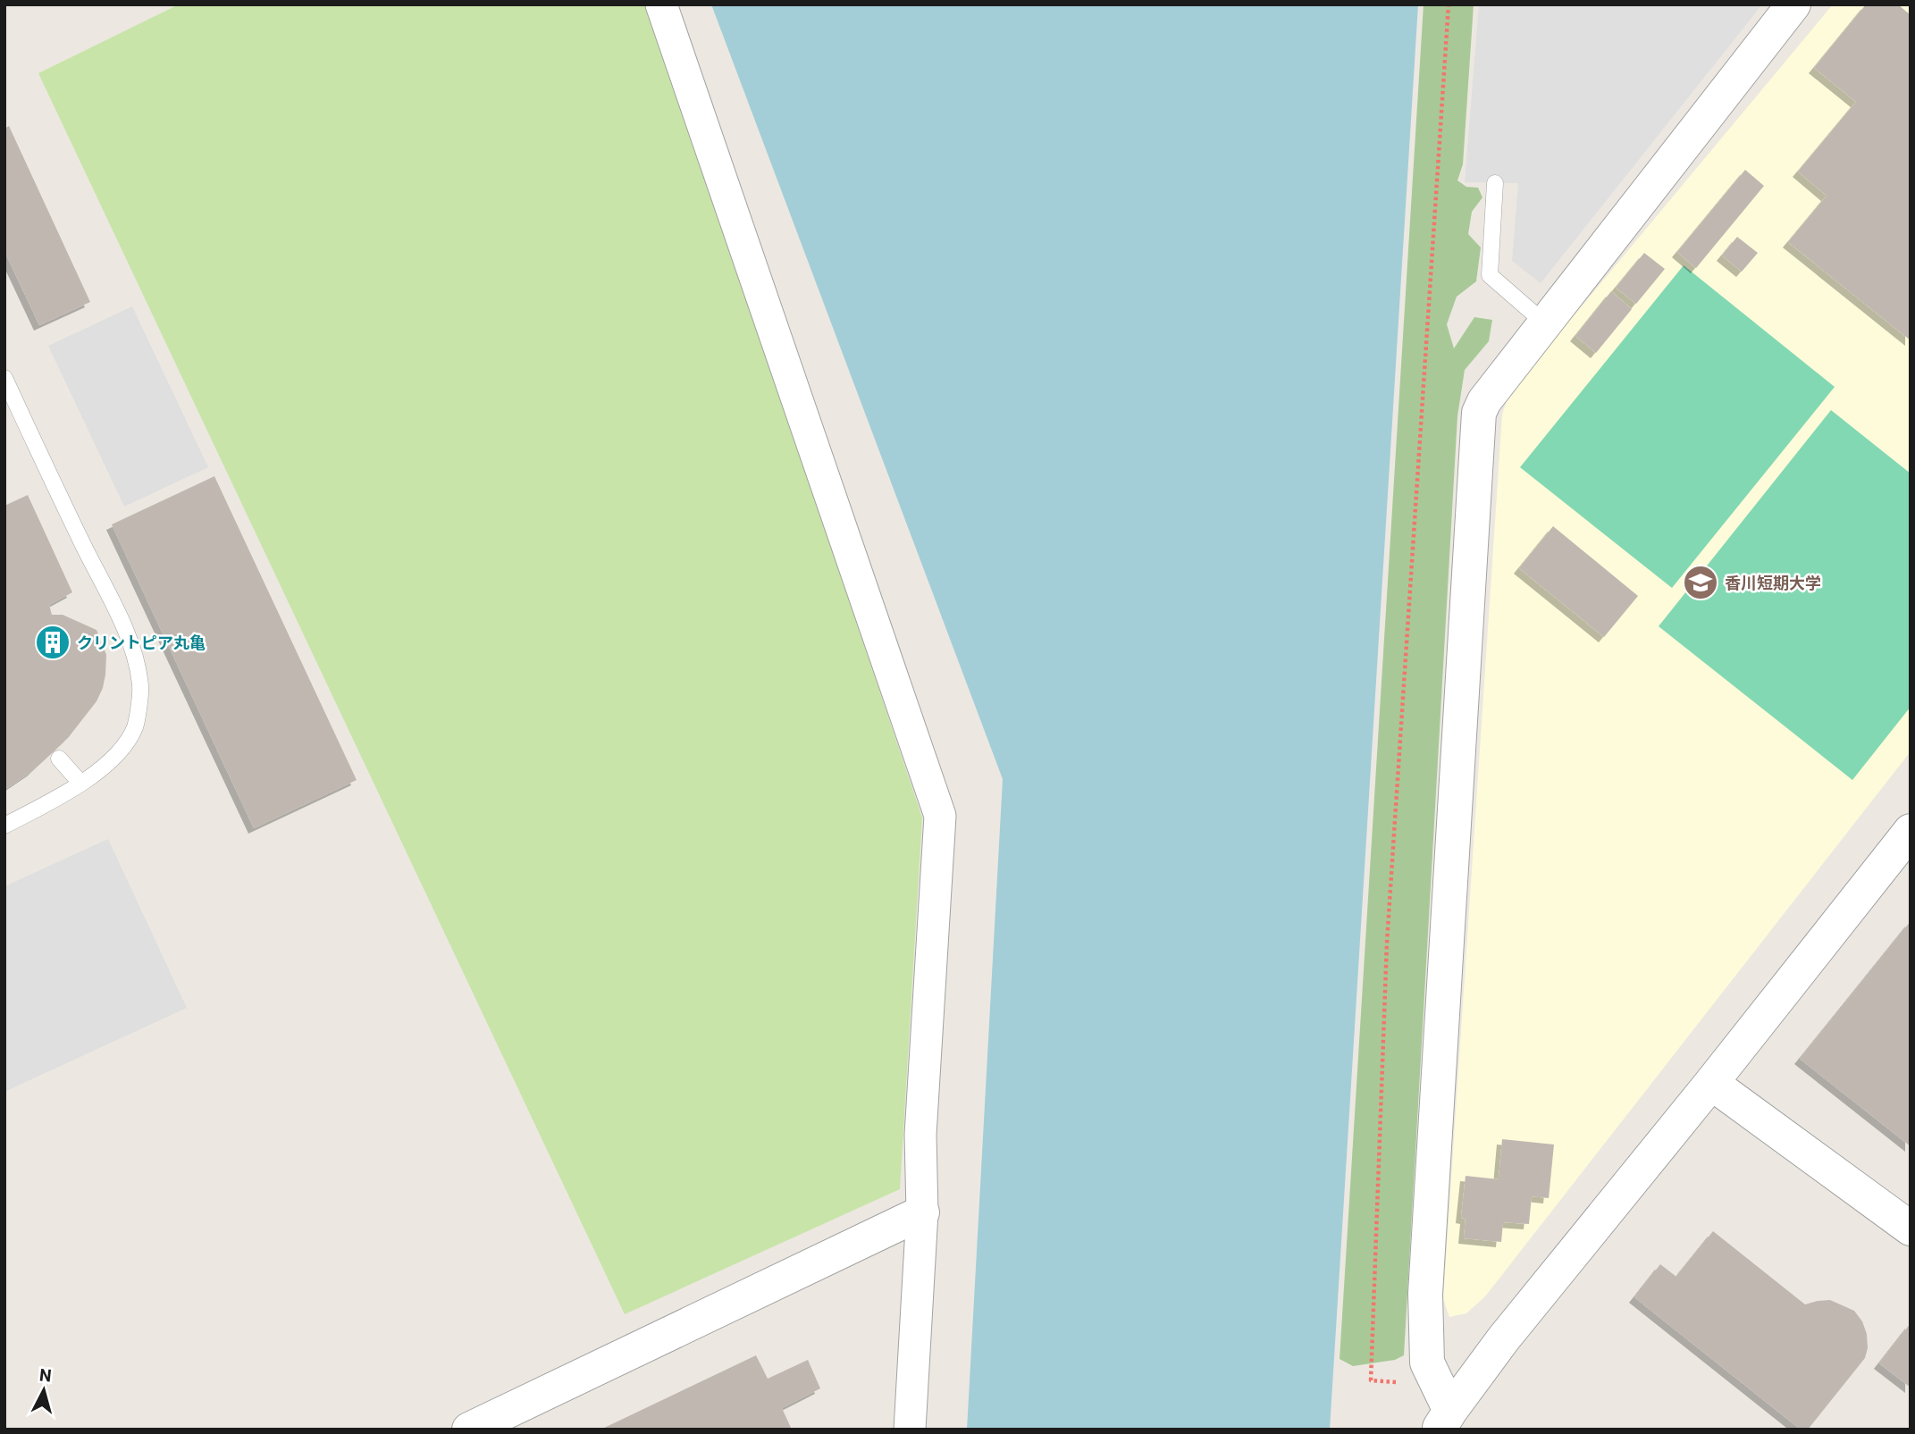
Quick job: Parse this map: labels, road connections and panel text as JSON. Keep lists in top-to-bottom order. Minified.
{"places":{"school or university":["香川短期大学"],"building":["クリントピア丸亀"]},"north":"top"}
